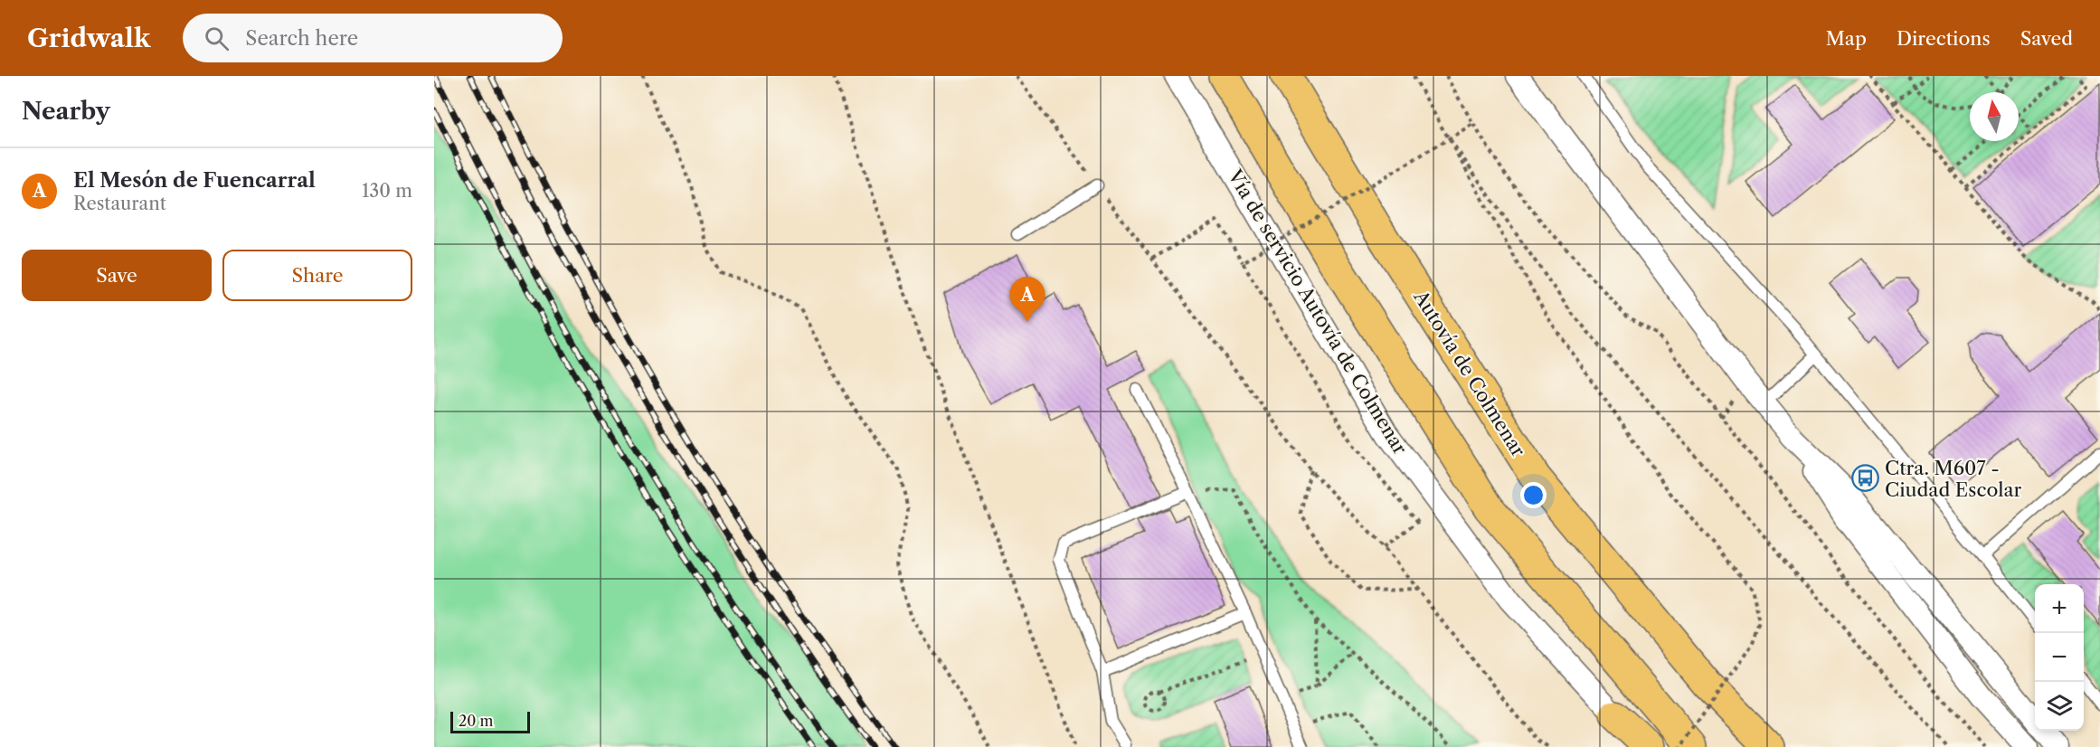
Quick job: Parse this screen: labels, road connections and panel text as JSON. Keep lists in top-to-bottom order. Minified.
{"streets":{"highway":["Autovía de Colmenar"],"street":["Vía de servicio Autovía de Colmenar"]},"places":{"bus stop":["Ctra. M607 - Ciudad Escolar"]},"scale_bar":"20 m","north":"top","page":{"header":"Gridwalk","search":"Search here","nav":["Map","Directions","Saved"],"heading":"Nearby","list":[{"mark":"A","name":"El Mesón de Fuencarral","note":"Restaurant","value":"130 m"}],"buttons":["Save","Share"],"pins":"A","map_buttons":["+","−"],"scale":"20 m"}}
